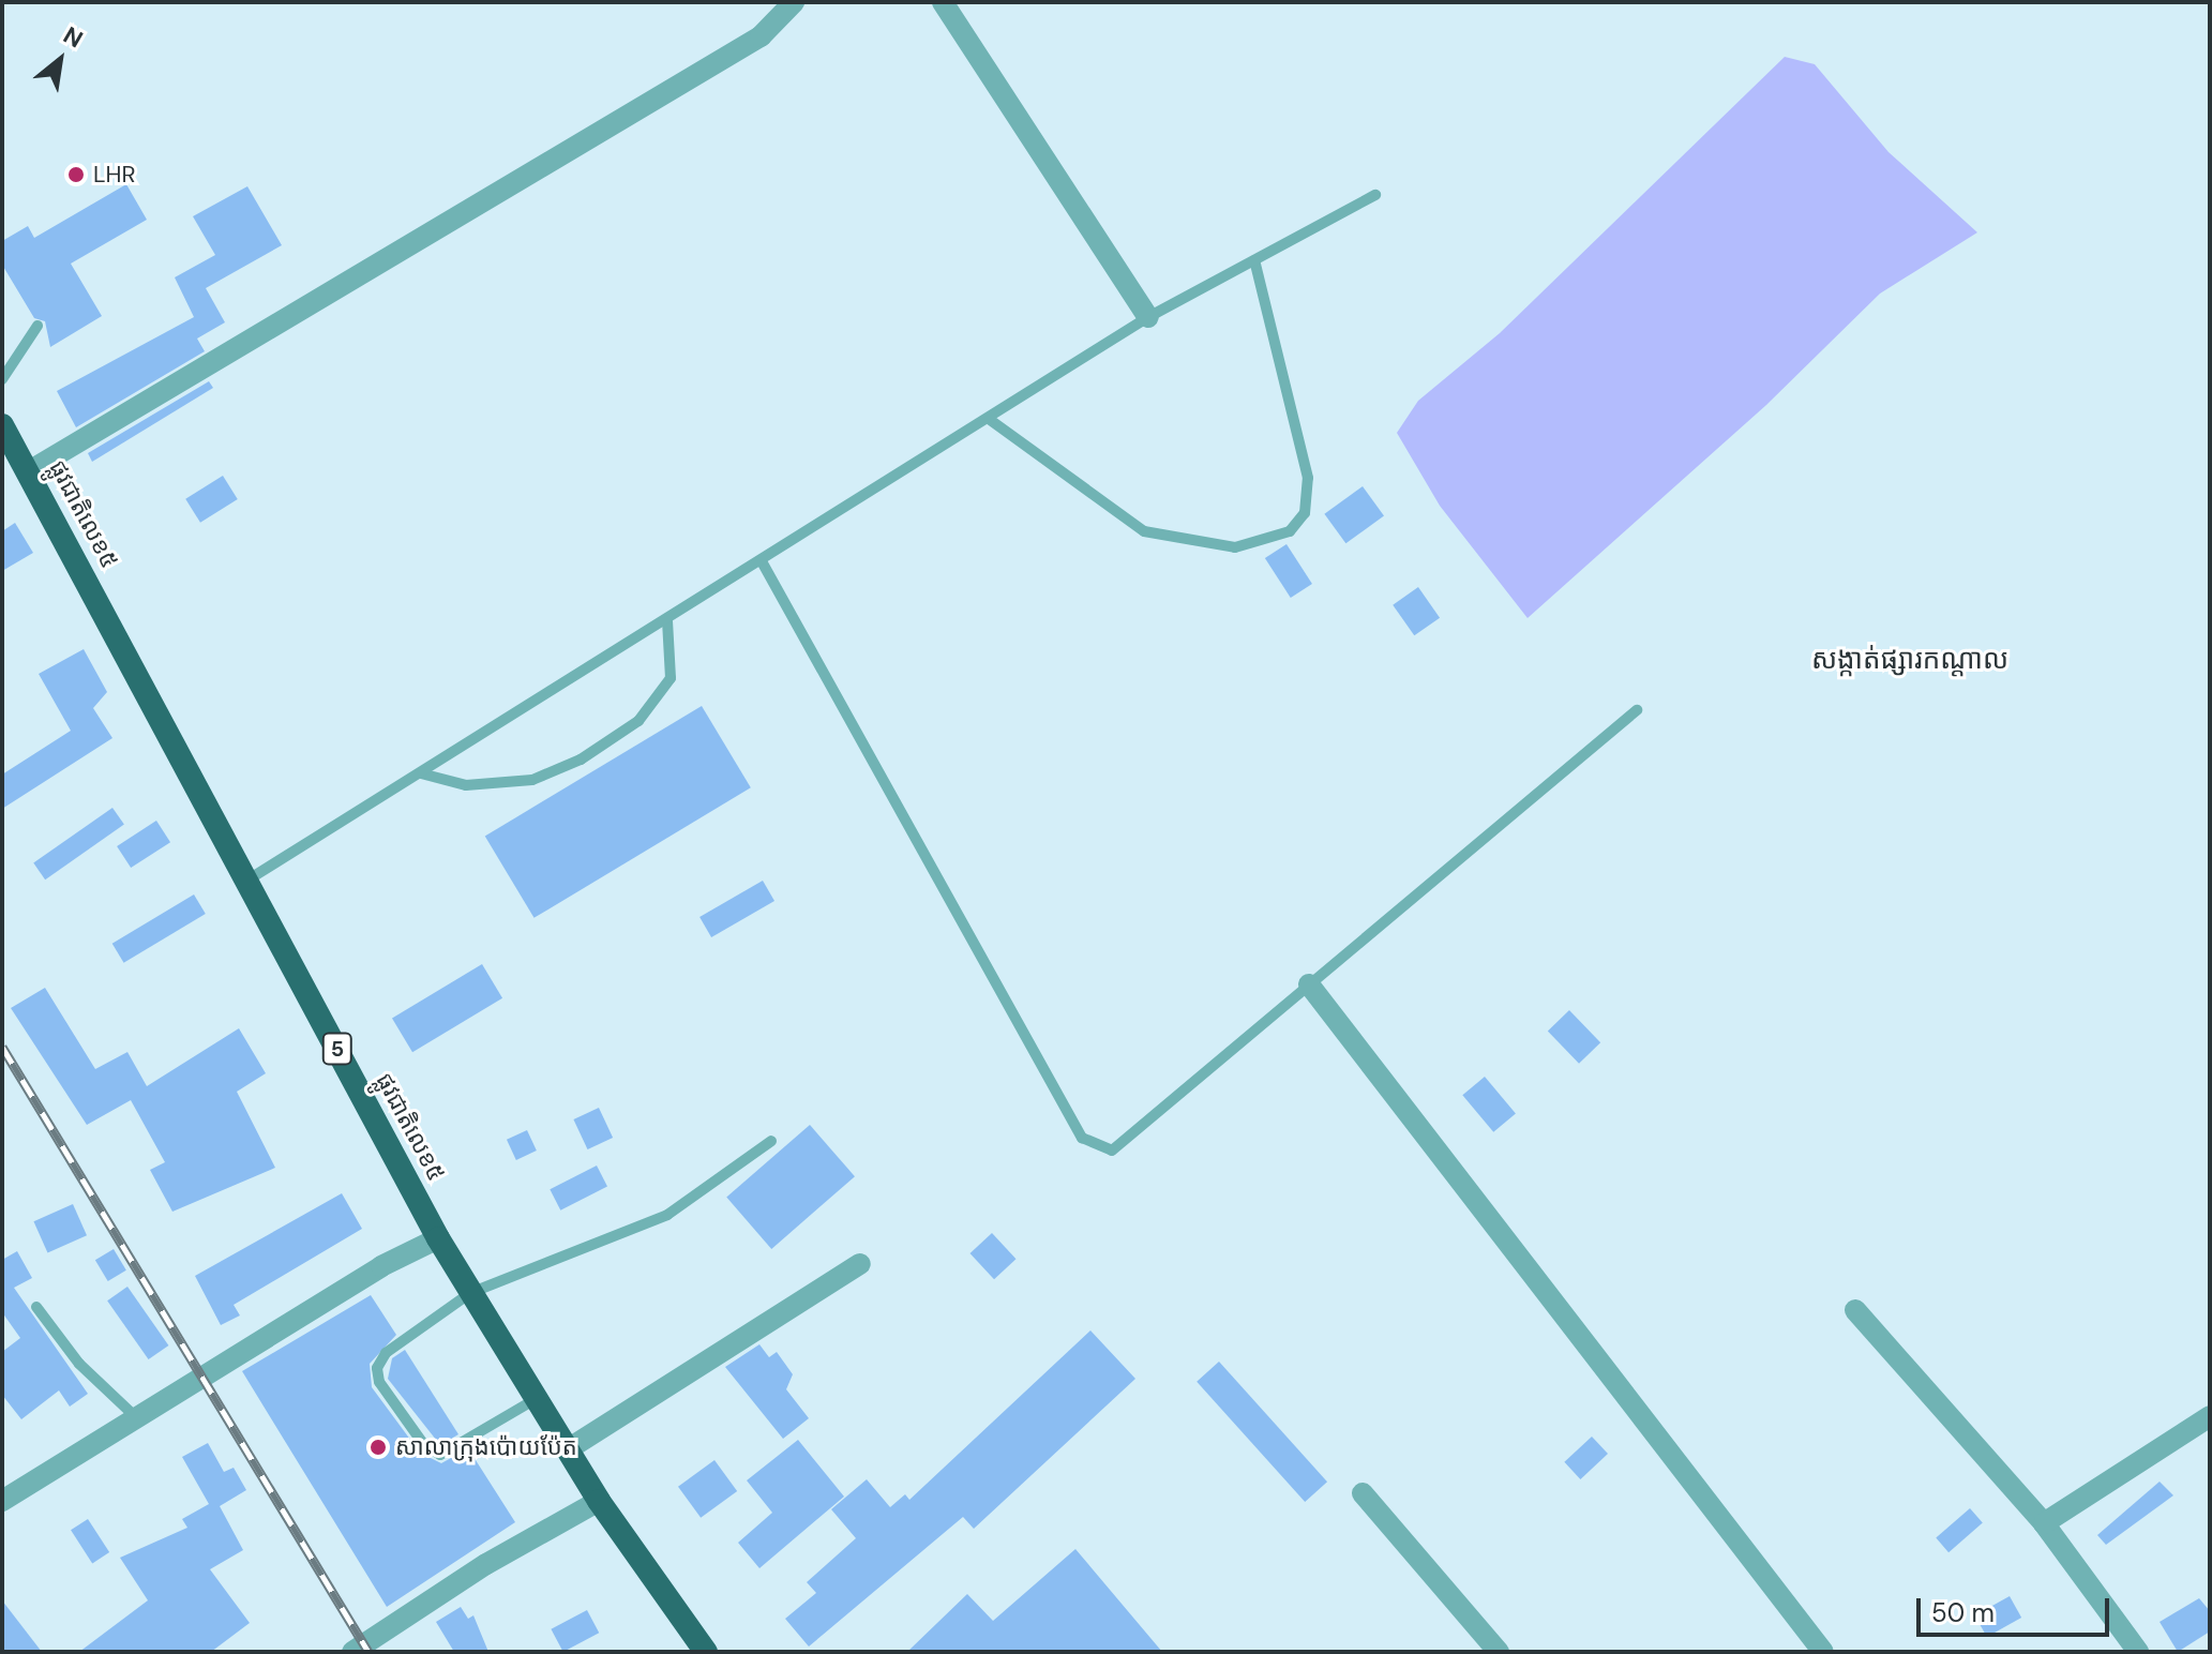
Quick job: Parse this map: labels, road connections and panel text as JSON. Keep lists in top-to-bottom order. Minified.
{"streets":{"highway":["ផ្លូវជាតិលេខ៥","5"]},"districts":["សង្កាត់ផ្សារកណ្ដាល"],"places":["LHR","សាលាក្រុងប៉ោយប៉ែត"],"scale_bar":"50 m","north":"top right"}
